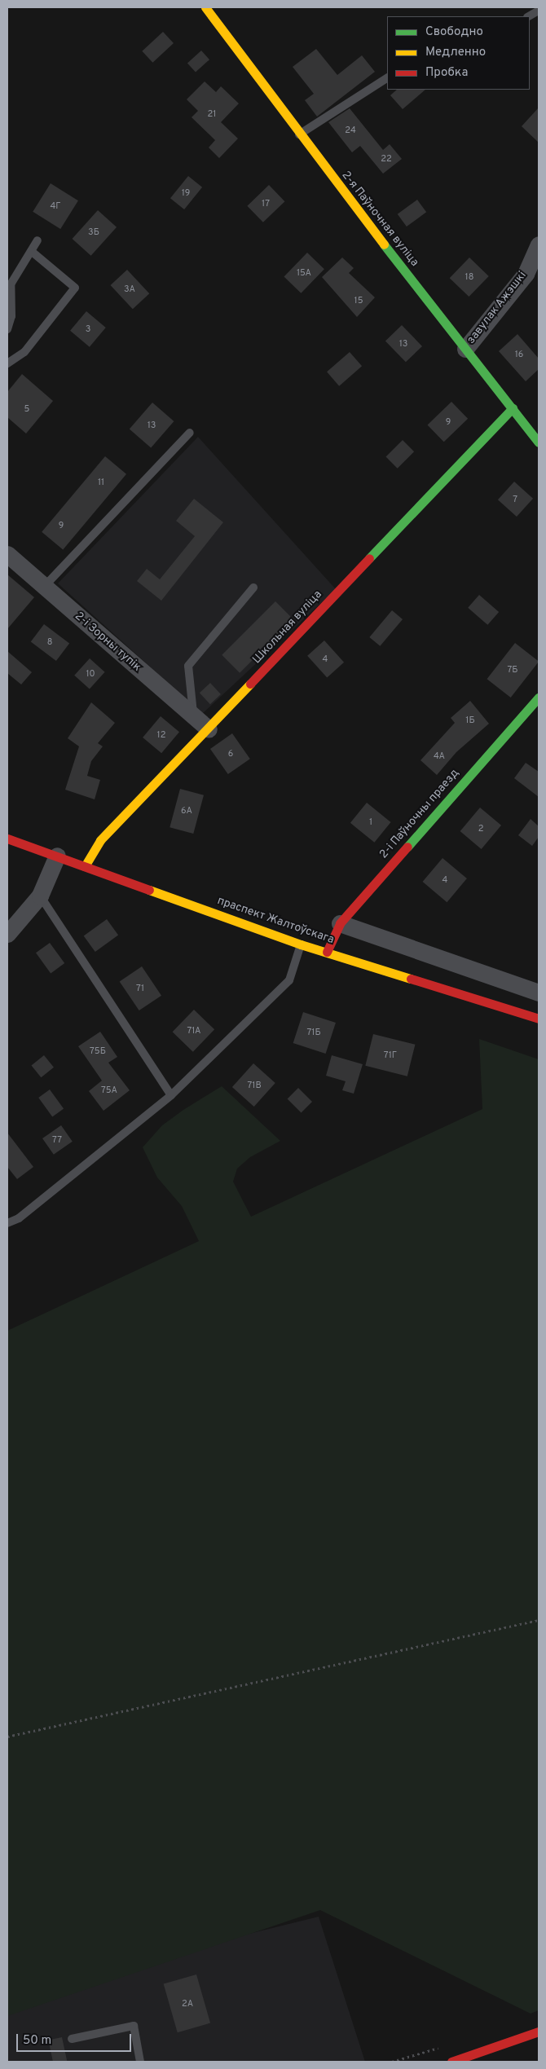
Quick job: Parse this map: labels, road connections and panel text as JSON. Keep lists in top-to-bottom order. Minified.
{"streets":{"street":["2-я Паўночная вуліца","завулак Ажэшкі","Школьная вуліца","2-і Зорны тупік","2-і Паўночны праезд","праспект Жалтоўскага"]},"crossings":[["2-я Паўночная вуліца","завулак Ажэшкі"],["2-я Паўночная вуліца","Школьная вуліца"],["Школьная вуліца","2-і Зорны тупік"],["Школьная вуліца","праспект Жалтоўскага"],["2-і Паўночны праезд","праспект Жалтоўскага"]],"house_numbers":["21","24","22","19","17","4Г","3Б","15А","18","3А","15","3","13","16","5","9","13","11","7","9","8","4","7Б","10","1Б","12","6","4А","6А","1","2","4","71","71А","71Б","75Б","71Г","71В","75А","77","2А"],"legend":["Свободно","Медленно","Пробка"],"scale_bar":"50 m"}
